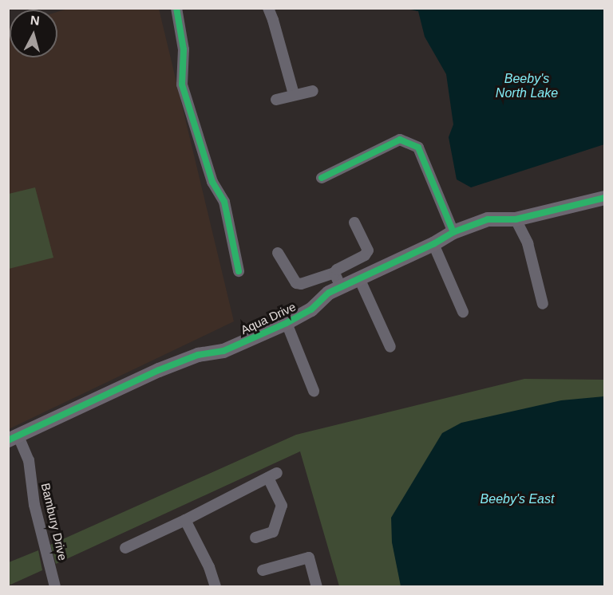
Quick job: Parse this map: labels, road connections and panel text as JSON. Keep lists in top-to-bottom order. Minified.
{"streets":{"street":["Aqua Drive","Bambury Drive"]},"crossings":[["Aqua Drive","Bambury Drive"]],"water":["Beeby's North Lake","Beeby's East"],"north":"top"}
